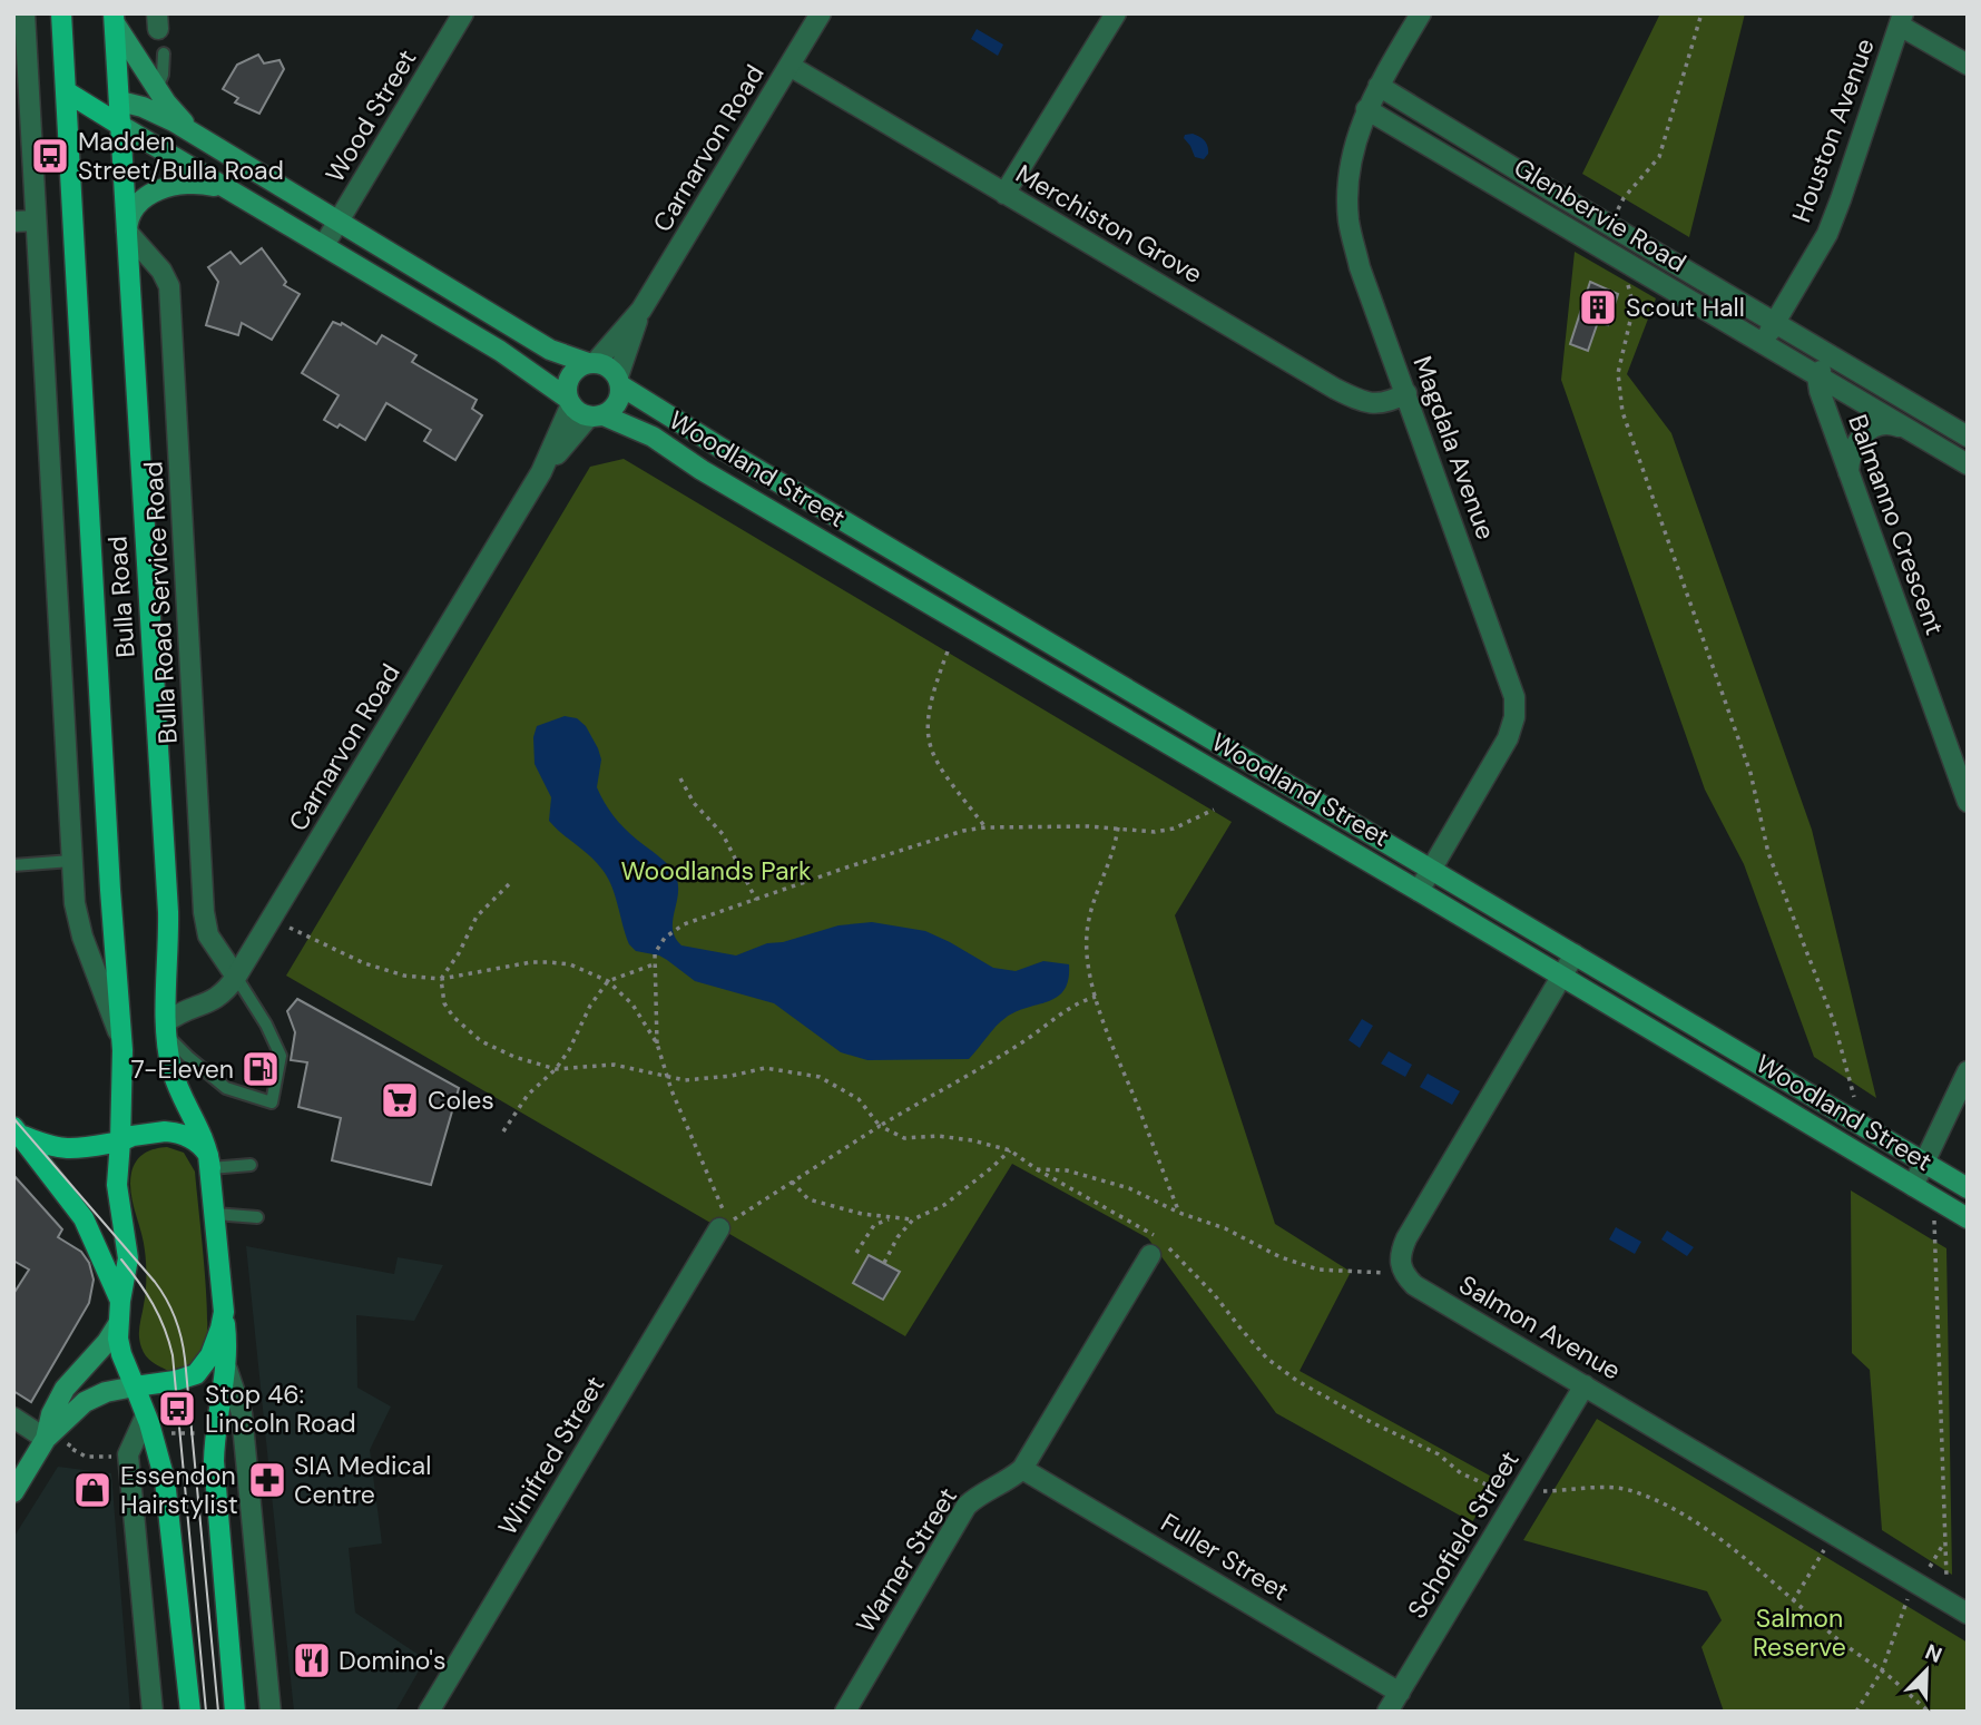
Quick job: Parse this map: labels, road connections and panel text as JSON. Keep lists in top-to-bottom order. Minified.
{"streets":{"main road":["Woodland Street","Bulla Road"],"street":["Wood Street","Houston Avenue","Carnarvon Road","Glenbervie Road","Merchiston Grove","Magdala Avenue","Balmanno Crescent","Bulla Road Service Road","Salmon Avenue","Winifred Street","Schofield Street","Fuller Street","Warner Street"]},"crossings":[["Houston Avenue","Glenbervie Road"],["Carnarvon Road","Merchiston Grove"],["Carnarvon Road","Woodland Street"],["Carnarvon Road","Bulla Road"],["Carnarvon Road","Bulla Road Service Road"],["Glenbervie Road","Magdala Avenue"],["Glenbervie Road","Balmanno Crescent"],["Merchiston Grove","Magdala Avenue"],["Magdala Avenue","Woodland Street"],["Bulla Road","Bulla Road Service Road"],["Salmon Avenue","Schofield Street"],["Schofield Street","Fuller Street"],["Fuller Street","Warner Street"]],"parks":["Woodlands Park","Salmon Reserve"],"places":{"bus stop":["Madden Street/Bulla Road","Stop 46: Lincoln Road"],"building":["Scout Hall"],"fuel station":["7-Eleven"],"supermarket":["Coles"],"pharmacy":["SIA Medical Centre"],"shop":["Essendon Hairstylist"],"restaurant":["Domino's"]},"north":"top right"}
